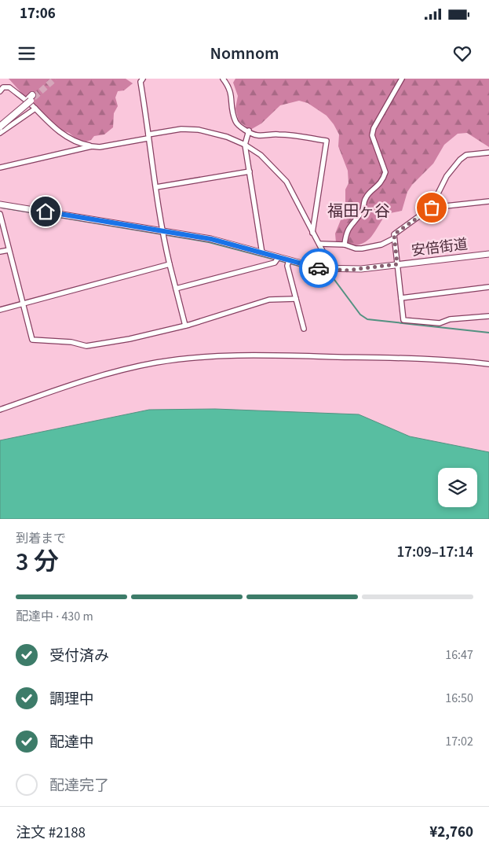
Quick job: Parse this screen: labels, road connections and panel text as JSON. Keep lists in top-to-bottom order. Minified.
{"streets":{"main road":["安倍街道"]},"districts":["福田ヶ谷"],"page":{"status":"17:06","header":"Nomnom","heading":["3 分","到着まで","17:09–17:14"],"panel":["注文 #2188","¥2,760"],"bar":"配達中 · 430 m","list":[["受付済み","16:47"],["調理中","16:50"],["配達中","17:02"],"配達完了"]}}
